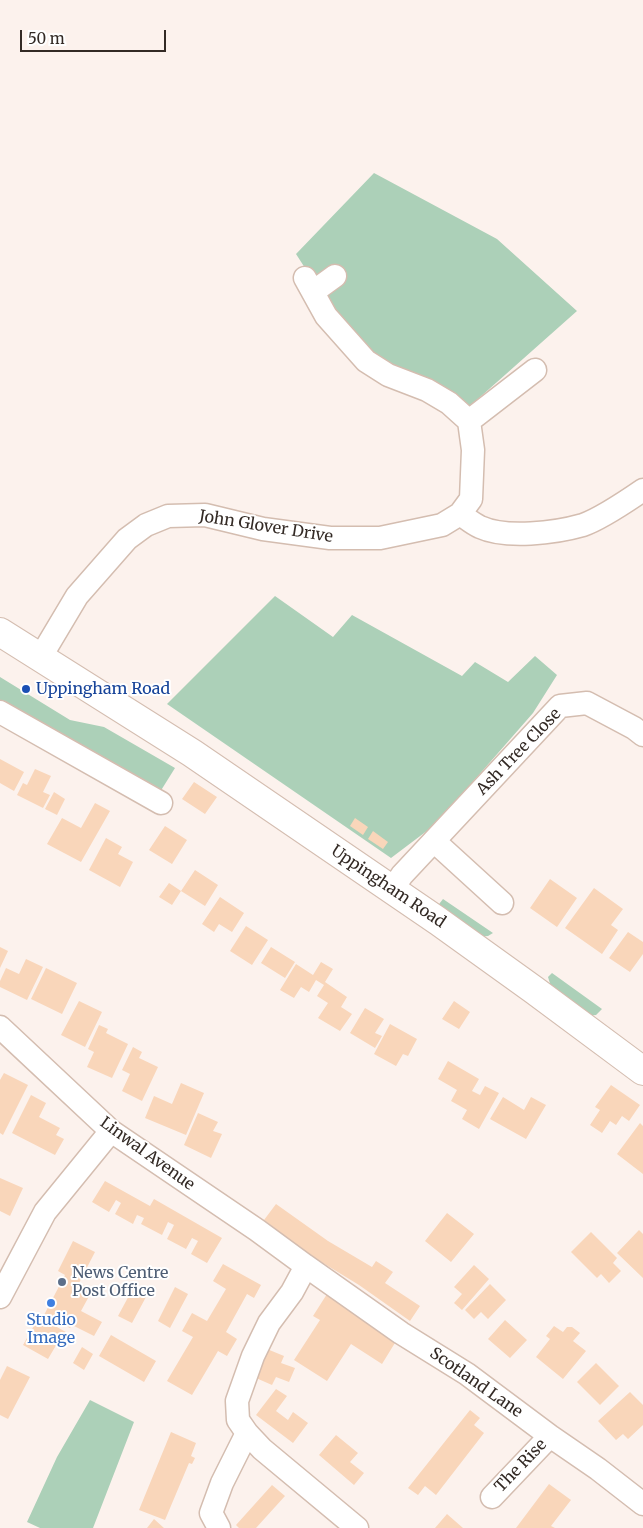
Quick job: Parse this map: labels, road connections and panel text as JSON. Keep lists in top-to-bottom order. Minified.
{"streets":{"highway":["Uppingham Road"],"street":["John Glover Drive","Ash Tree Close","Linwal Avenue","Scotland Lane","The Rise"]},"crossings":[["John Glover Drive","Uppingham Road"],["Ash Tree Close","Uppingham Road"],["Linwal Avenue","Scotland Lane"],["Scotland Lane","The Rise"]],"places":["Uppingham Road","News Centre Post Office","Studio Image"],"scale_bar":"50 m"}
